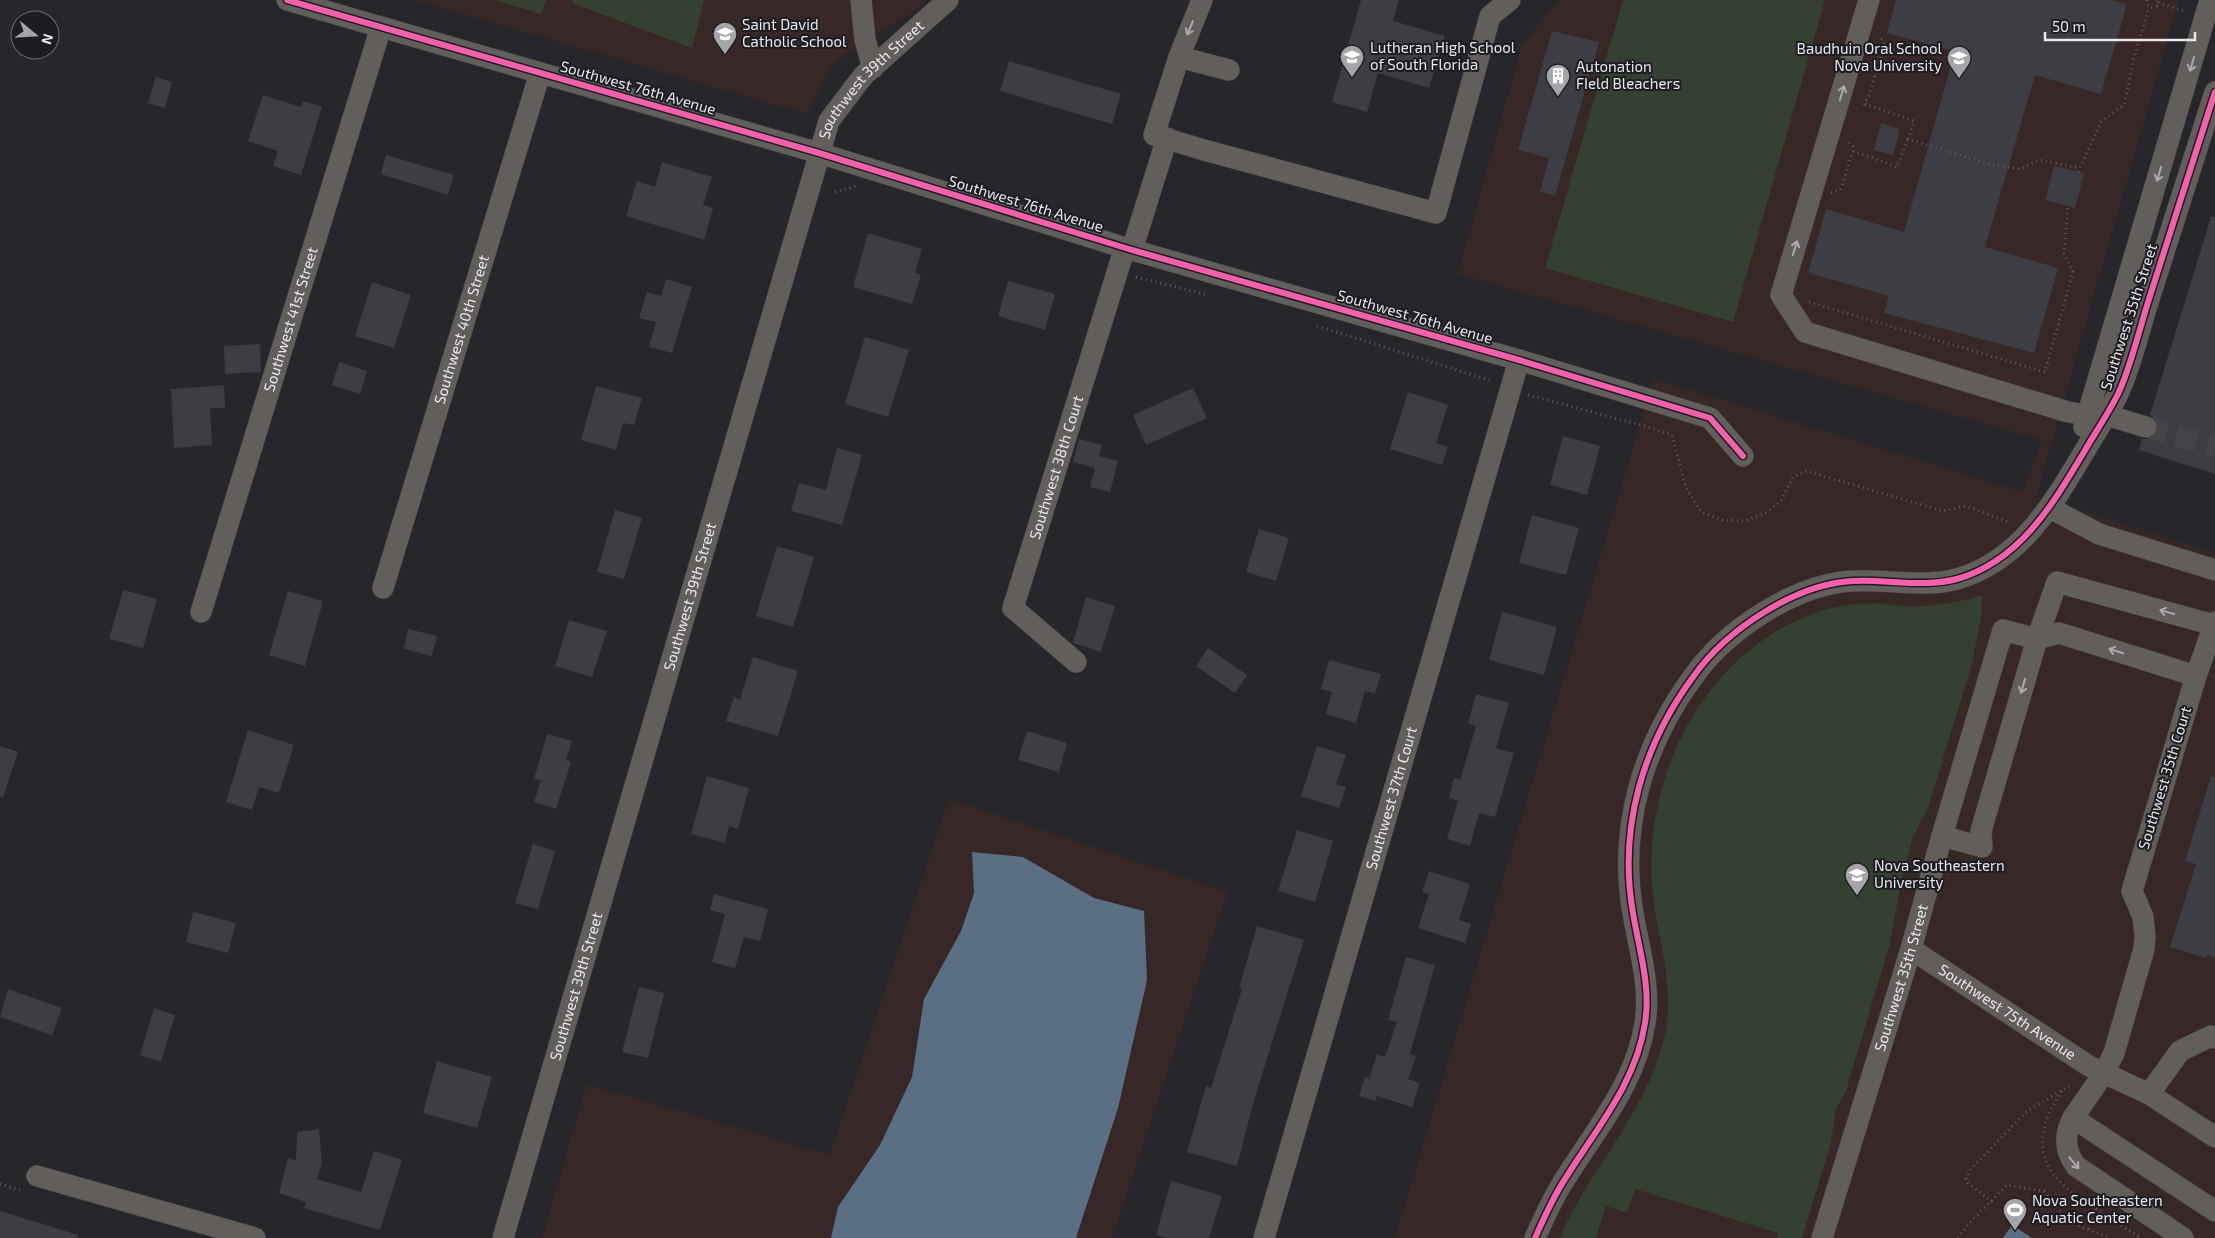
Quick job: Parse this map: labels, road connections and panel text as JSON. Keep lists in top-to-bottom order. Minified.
{"streets":{"street":["Southwest 39th Street","Southwest 76th Avenue","Southwest 35th Street","Southwest 41st Street","Southwest 40th Street","Southwest 38th Court","Southwest 35th Court","Southwest 37th Court","Southwest 75th Avenue"]},"crossings":[["Southwest 39th Street","Southwest 76th Avenue"],["Southwest 76th Avenue","Southwest 41st Street"],["Southwest 76th Avenue","Southwest 40th Street"],["Southwest 76th Avenue","Southwest 38th Court"],["Southwest 76th Avenue","Southwest 37th Court"],["Southwest 35th Street","Southwest 75th Avenue"],["Southwest 35th Court","Southwest 75th Avenue"]],"places":{"school or university":["Saint David Catholic School","Lutheran High School of South Florida","Baudhuin Oral School Nova University","Nova Southeastern University"],"building":["Autonation FIeld Bleachers"],"sports":["Nova Southeastern Aquatic Center"]},"scale_bar":"50 m","north":"right"}
